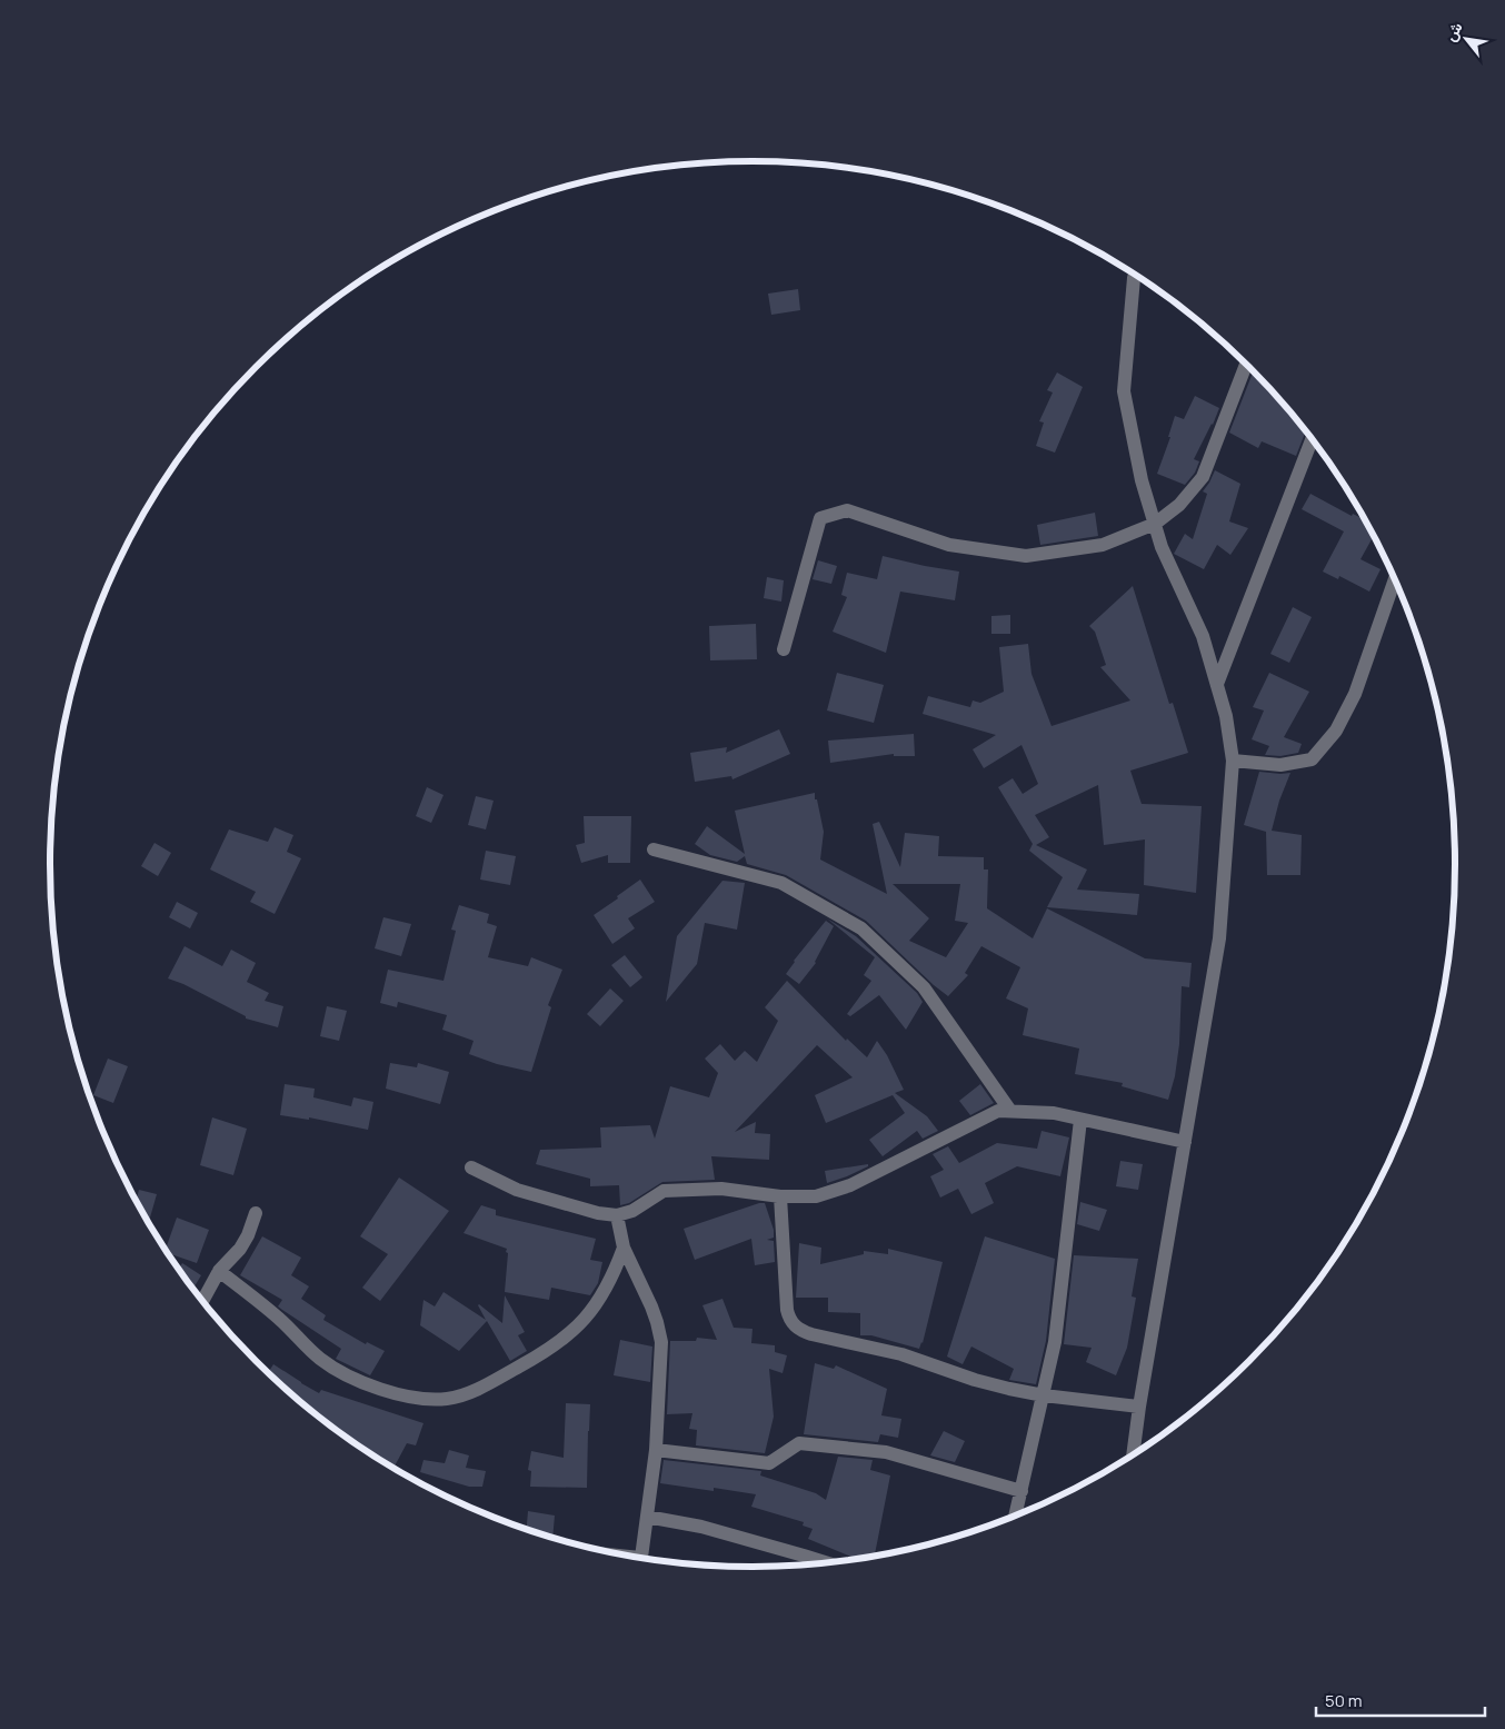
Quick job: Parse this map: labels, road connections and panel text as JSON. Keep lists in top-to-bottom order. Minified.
{"scale_bar":"50 m","north":"top left"}
